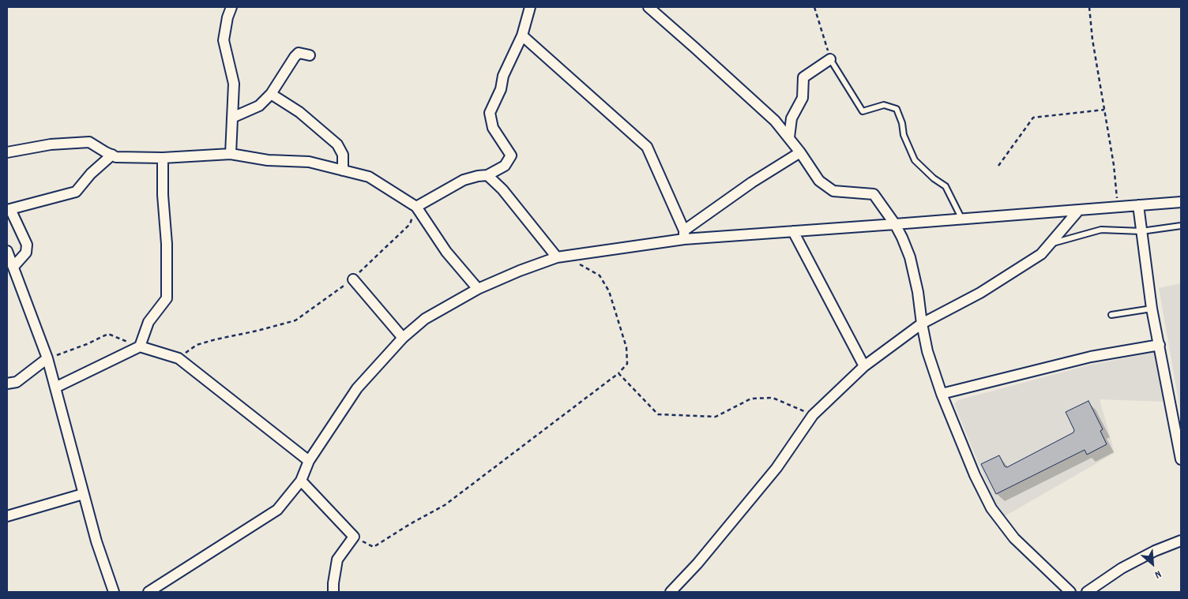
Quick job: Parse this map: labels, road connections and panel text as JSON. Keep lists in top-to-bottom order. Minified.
{"north":"bottom right"}
